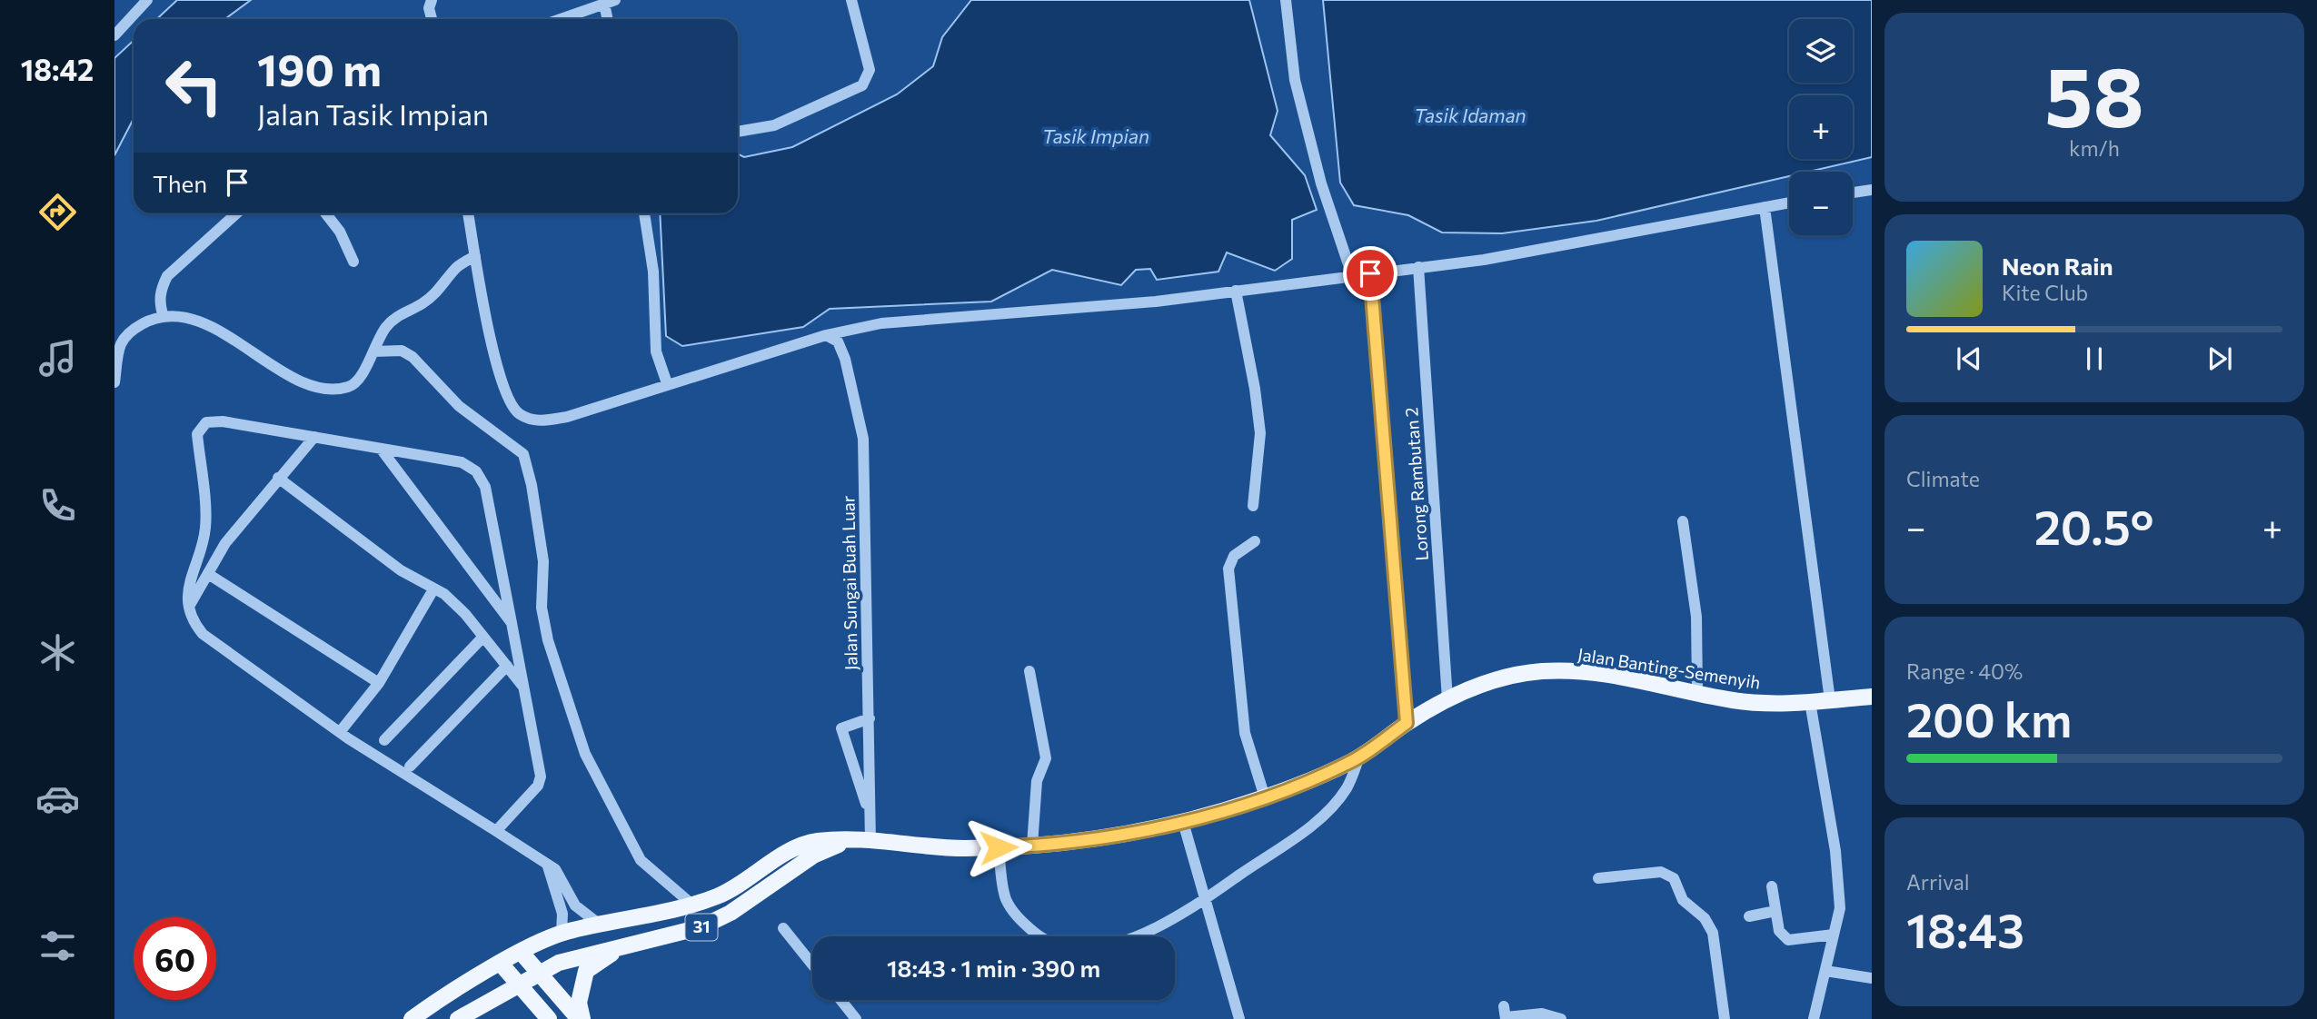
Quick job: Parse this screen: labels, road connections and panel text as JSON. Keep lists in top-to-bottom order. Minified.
{"streets":{"main road":["Jalan Banting-Semenyih","31"],"street":["Lorong Rambutan 2","Jalan Sungai Buah Luar"]},"crossings":[["Lorong Rambutan 2","Jalan Banting-Semenyih"],["Jalan Sungai Buah Luar","Jalan Banting-Semenyih"]],"water":["Tasik Idaman","Tasik Impian"],"page":{"tabs":"18:42","tile":[["58","km/h"],"Climate",["Range · 40%","200 km"],["Arrival","18:43"]],"map_buttons":["+","−"],"turn":["190 m","Jalan Tasik Impian"],"then":"Then","song":["Neon Rain","Kite Club"],"heat":["−","20.5°","+"],"limit":"60","trip":"18:43 · 1 min · 390 m"}}
